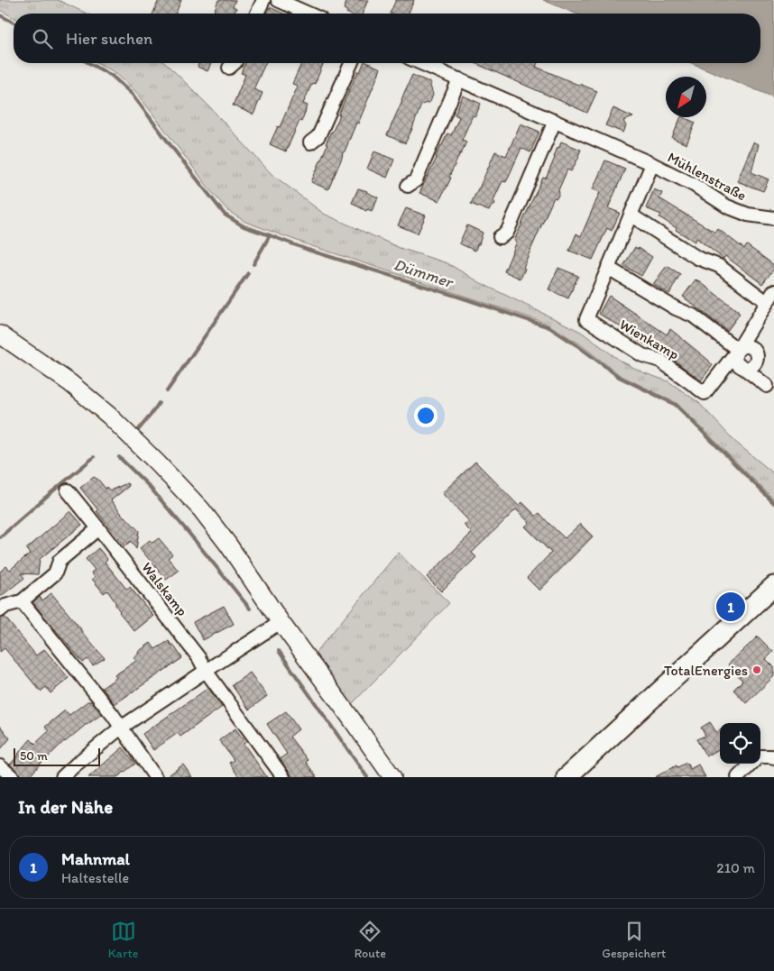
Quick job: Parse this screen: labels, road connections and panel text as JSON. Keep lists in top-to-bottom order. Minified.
{"streets":{"street":["Mühlenstraße","Wienkamp","Walskamp"]},"crossings":[["Mühlenstraße","Wienkamp"]],"water":["Dümmer"],"places":["TotalEnergies"],"scale_bar":"50 m","north":"bottom left","page":{"search":"Hier suchen","pins":"1","scale":"50 m","heading":"In der Nähe","list":[{"mark":"1","name":"Mahnmal","note":"Haltestelle","value":"210 m"}],"nav":["Karte","Route","Gespeichert"]}}
